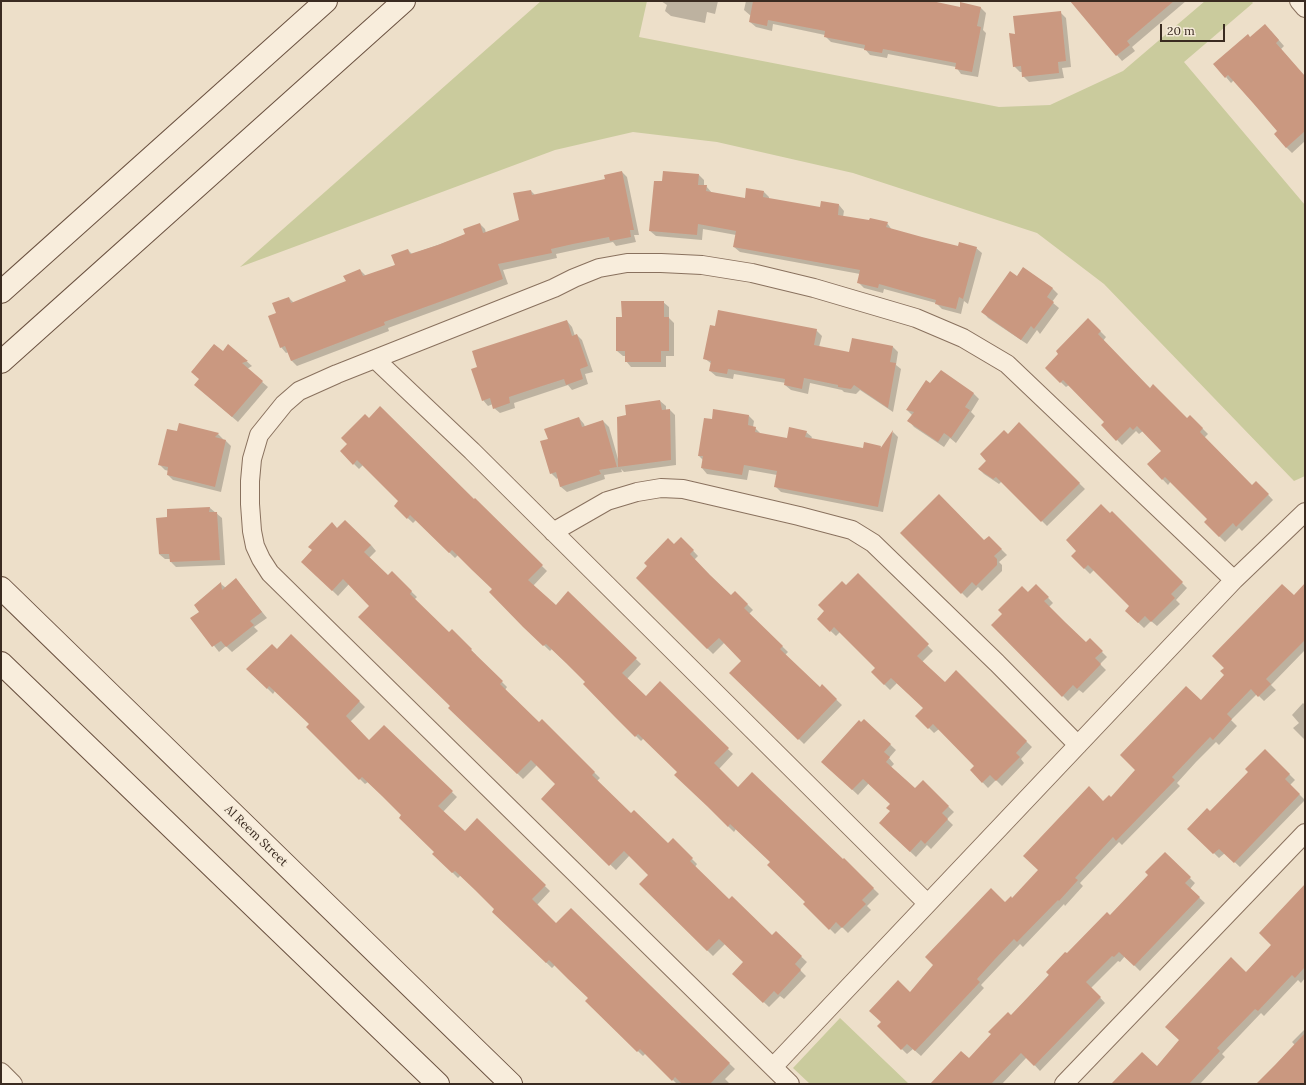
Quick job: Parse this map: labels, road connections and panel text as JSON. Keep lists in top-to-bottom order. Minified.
{"streets":{"street":["Al Reem Street"]},"scale_bar":"20 m"}
